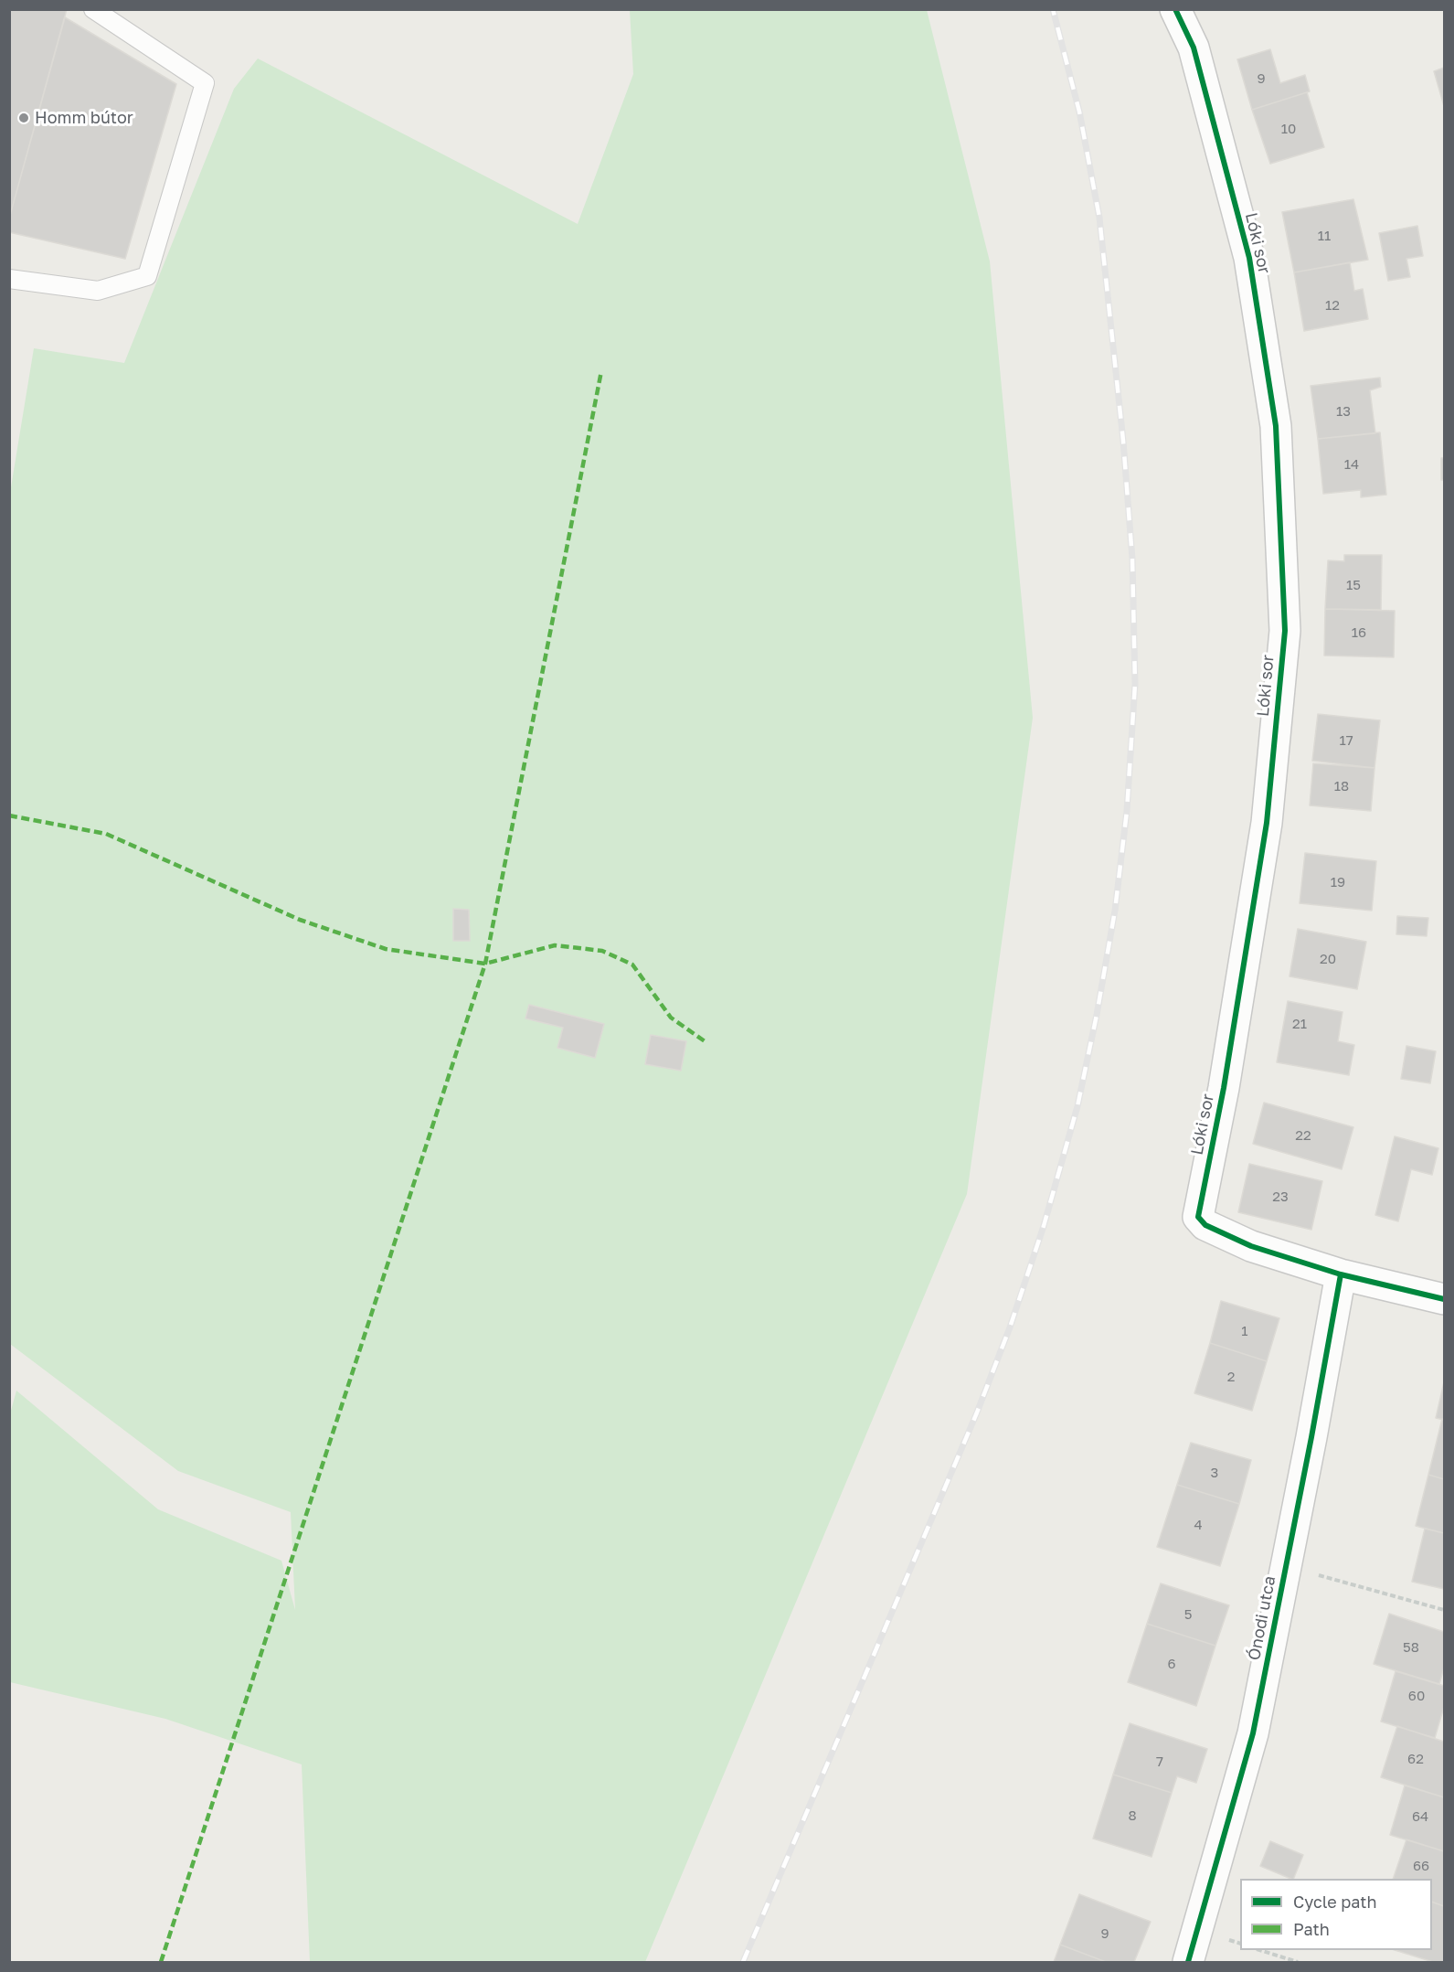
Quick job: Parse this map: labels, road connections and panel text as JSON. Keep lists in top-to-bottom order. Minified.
{"streets":{"street":["Lóki sor","Ónodi utca"]},"crossings":[["Lóki sor","Ónodi utca"]],"places":["Homm bútor"],"house_numbers":["9","10","11","12","13","14","15","16","17","18","19","20","21","22","23","1","2","3","4","5","58","6","60","62","7","8","64","66","9"],"legend":["Cycle path","Path"]}
